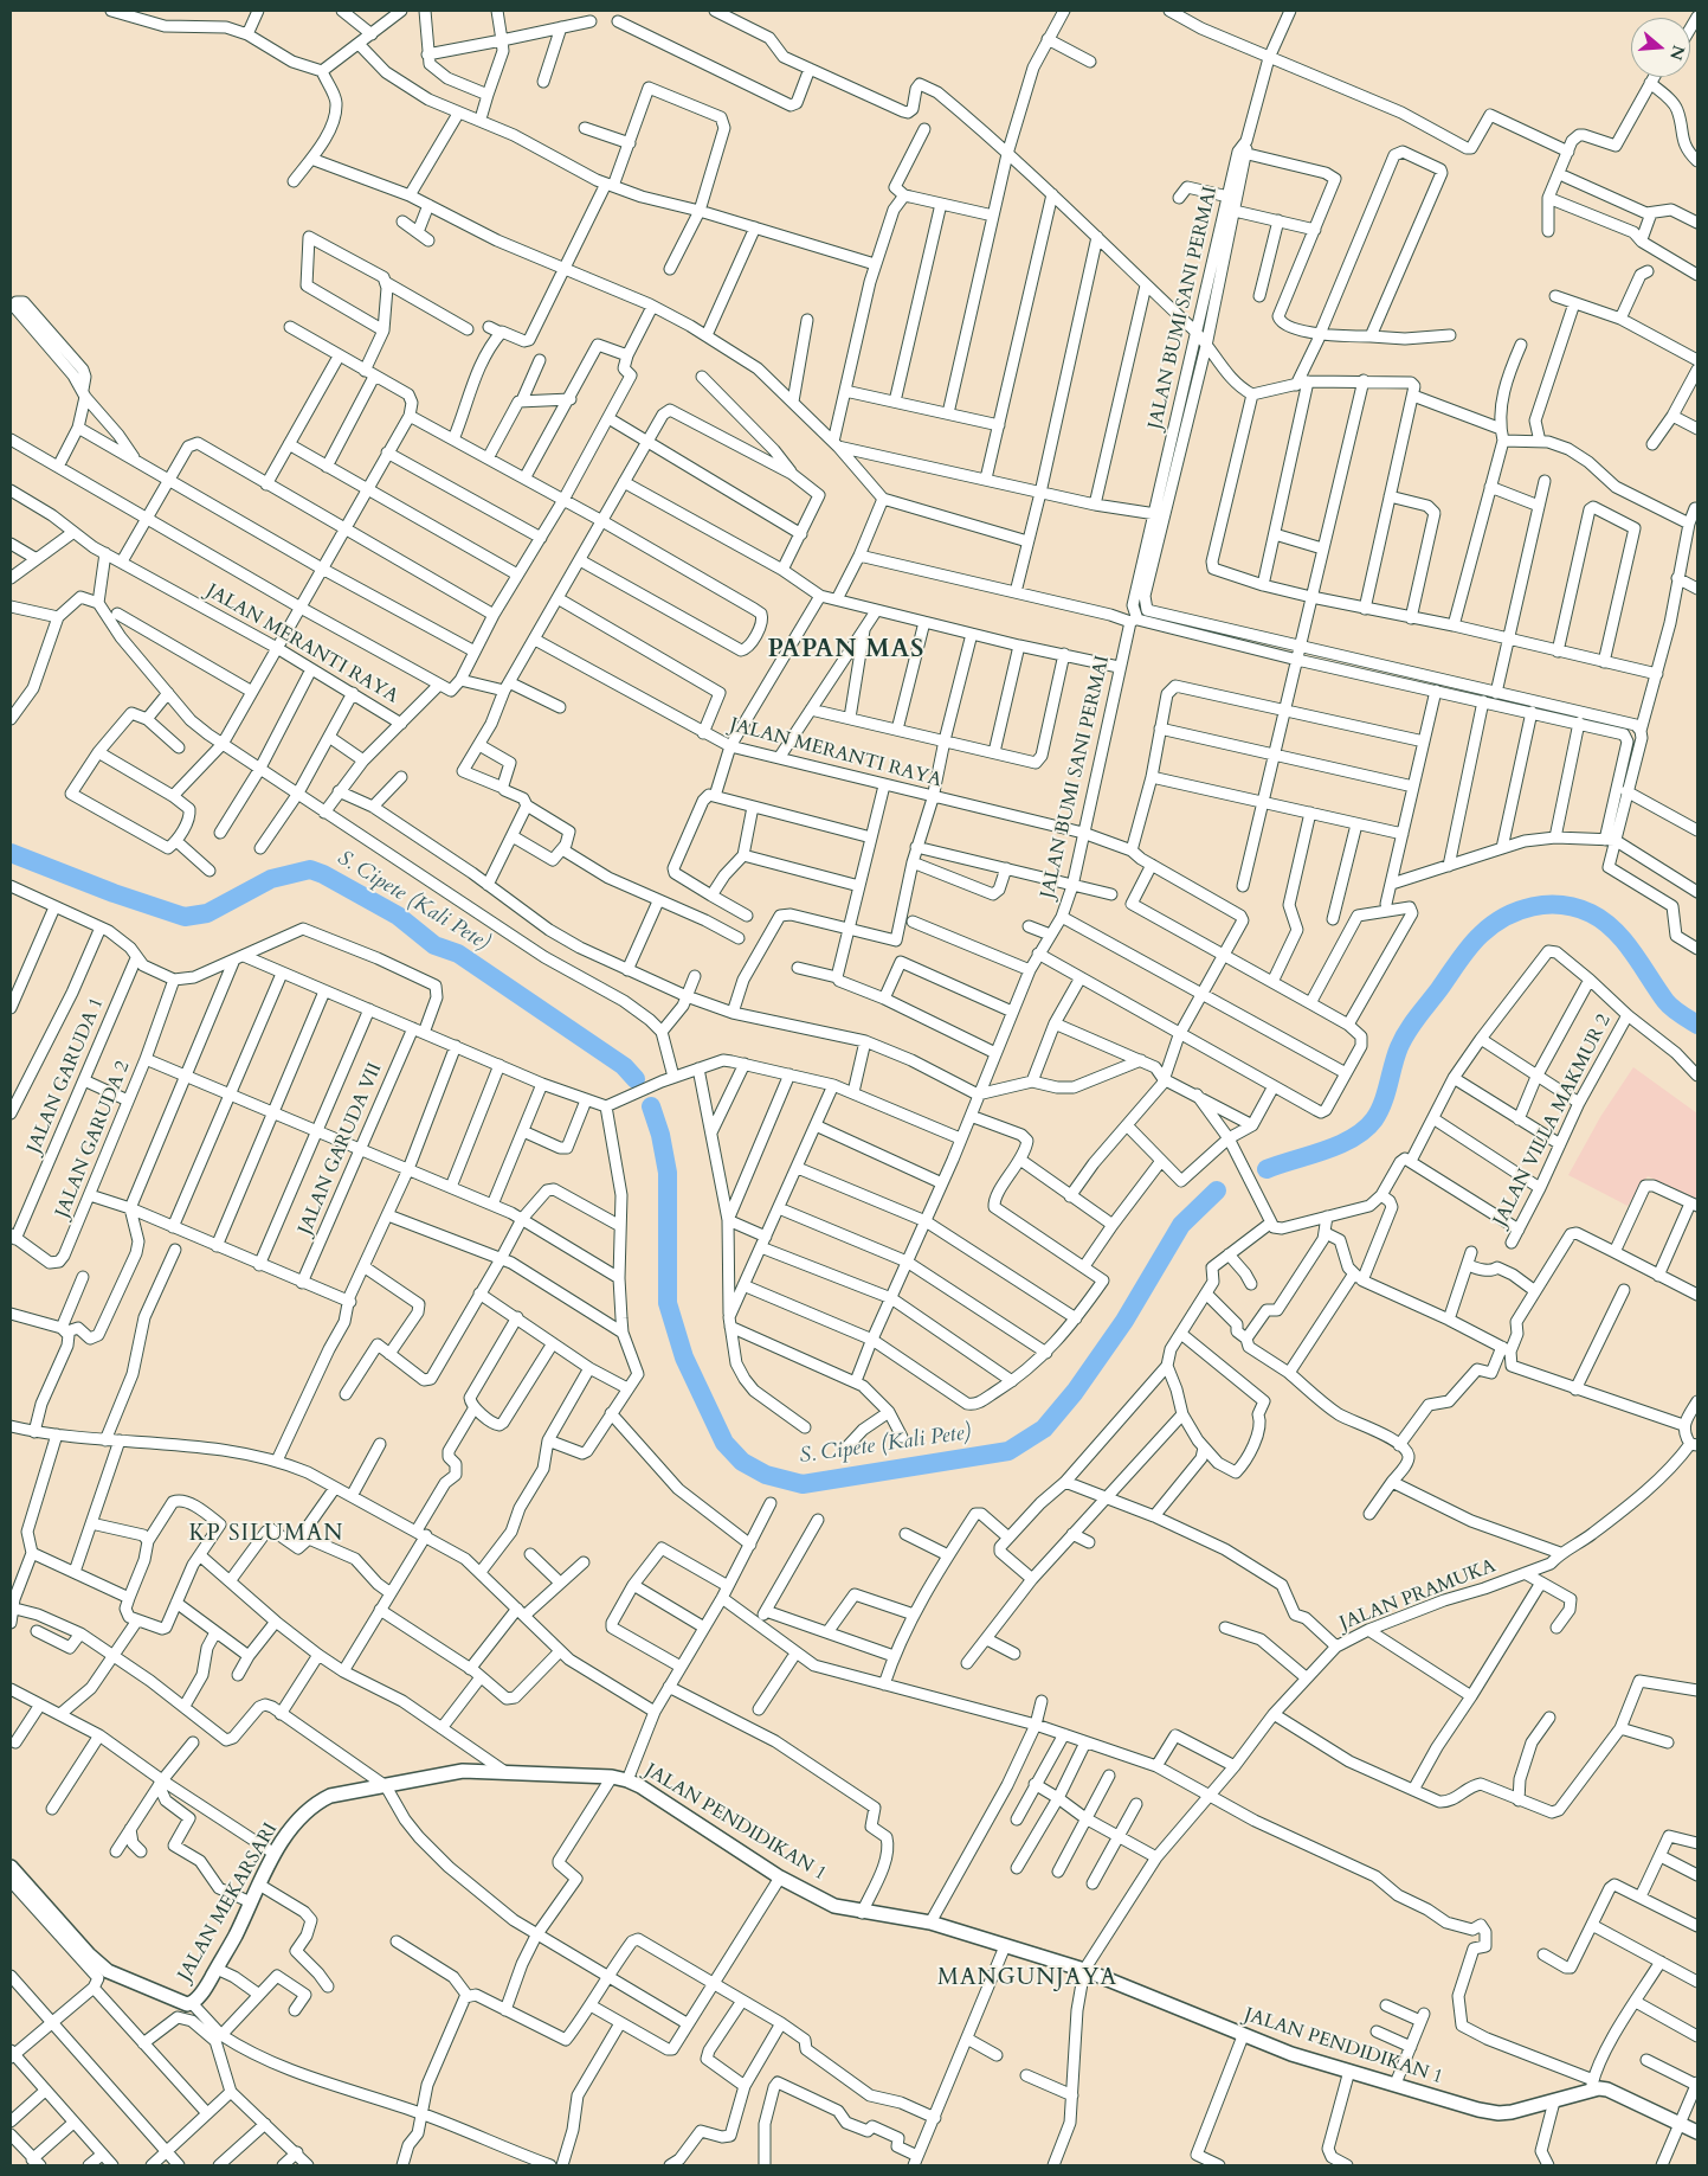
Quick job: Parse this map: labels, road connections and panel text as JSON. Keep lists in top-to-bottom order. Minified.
{"streets":{"street":["JALAN BUMI SANI PERMAI","JALAN MERANTI RAYA","JALAN GARUDA 1","JALAN VILLA MAKMUR 2","JALAN GARUDA 2","JALAN GARUDA VII","JALAN PRAMUKA","JALAN PENDIDIKAN 1","JALAN MEKARSARI"]},"crossings":[["JALAN BUMI SANI PERMAI","JALAN MERANTI RAYA"],["JALAN GARUDA 1","JALAN GARUDA 2"],["JALAN PRAMUKA","JALAN PENDIDIKAN 1"],["JALAN PENDIDIKAN 1","JALAN MEKARSARI"]],"districts":["PAPAN MAS","KP SILUMAN","MANGUNJAYA"],"water":["S. Cipete (Kali Pete)"],"north":"right"}
